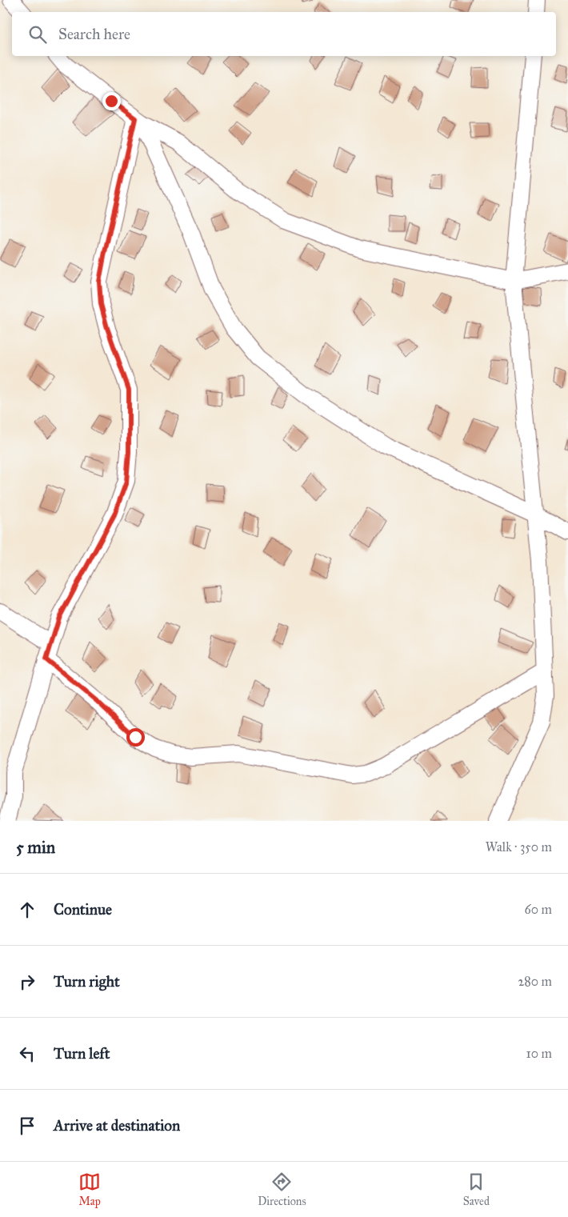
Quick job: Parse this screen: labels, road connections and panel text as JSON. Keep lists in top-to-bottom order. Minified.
{"page":{"search":"Search here","heading":["5 min","Walk · 350 m"],"list":[["Continue","60 m"],["Turn right","280 m"],["Turn left","10 m"],"Arrive at destination"],"nav":["Map","Directions","Saved"]}}
